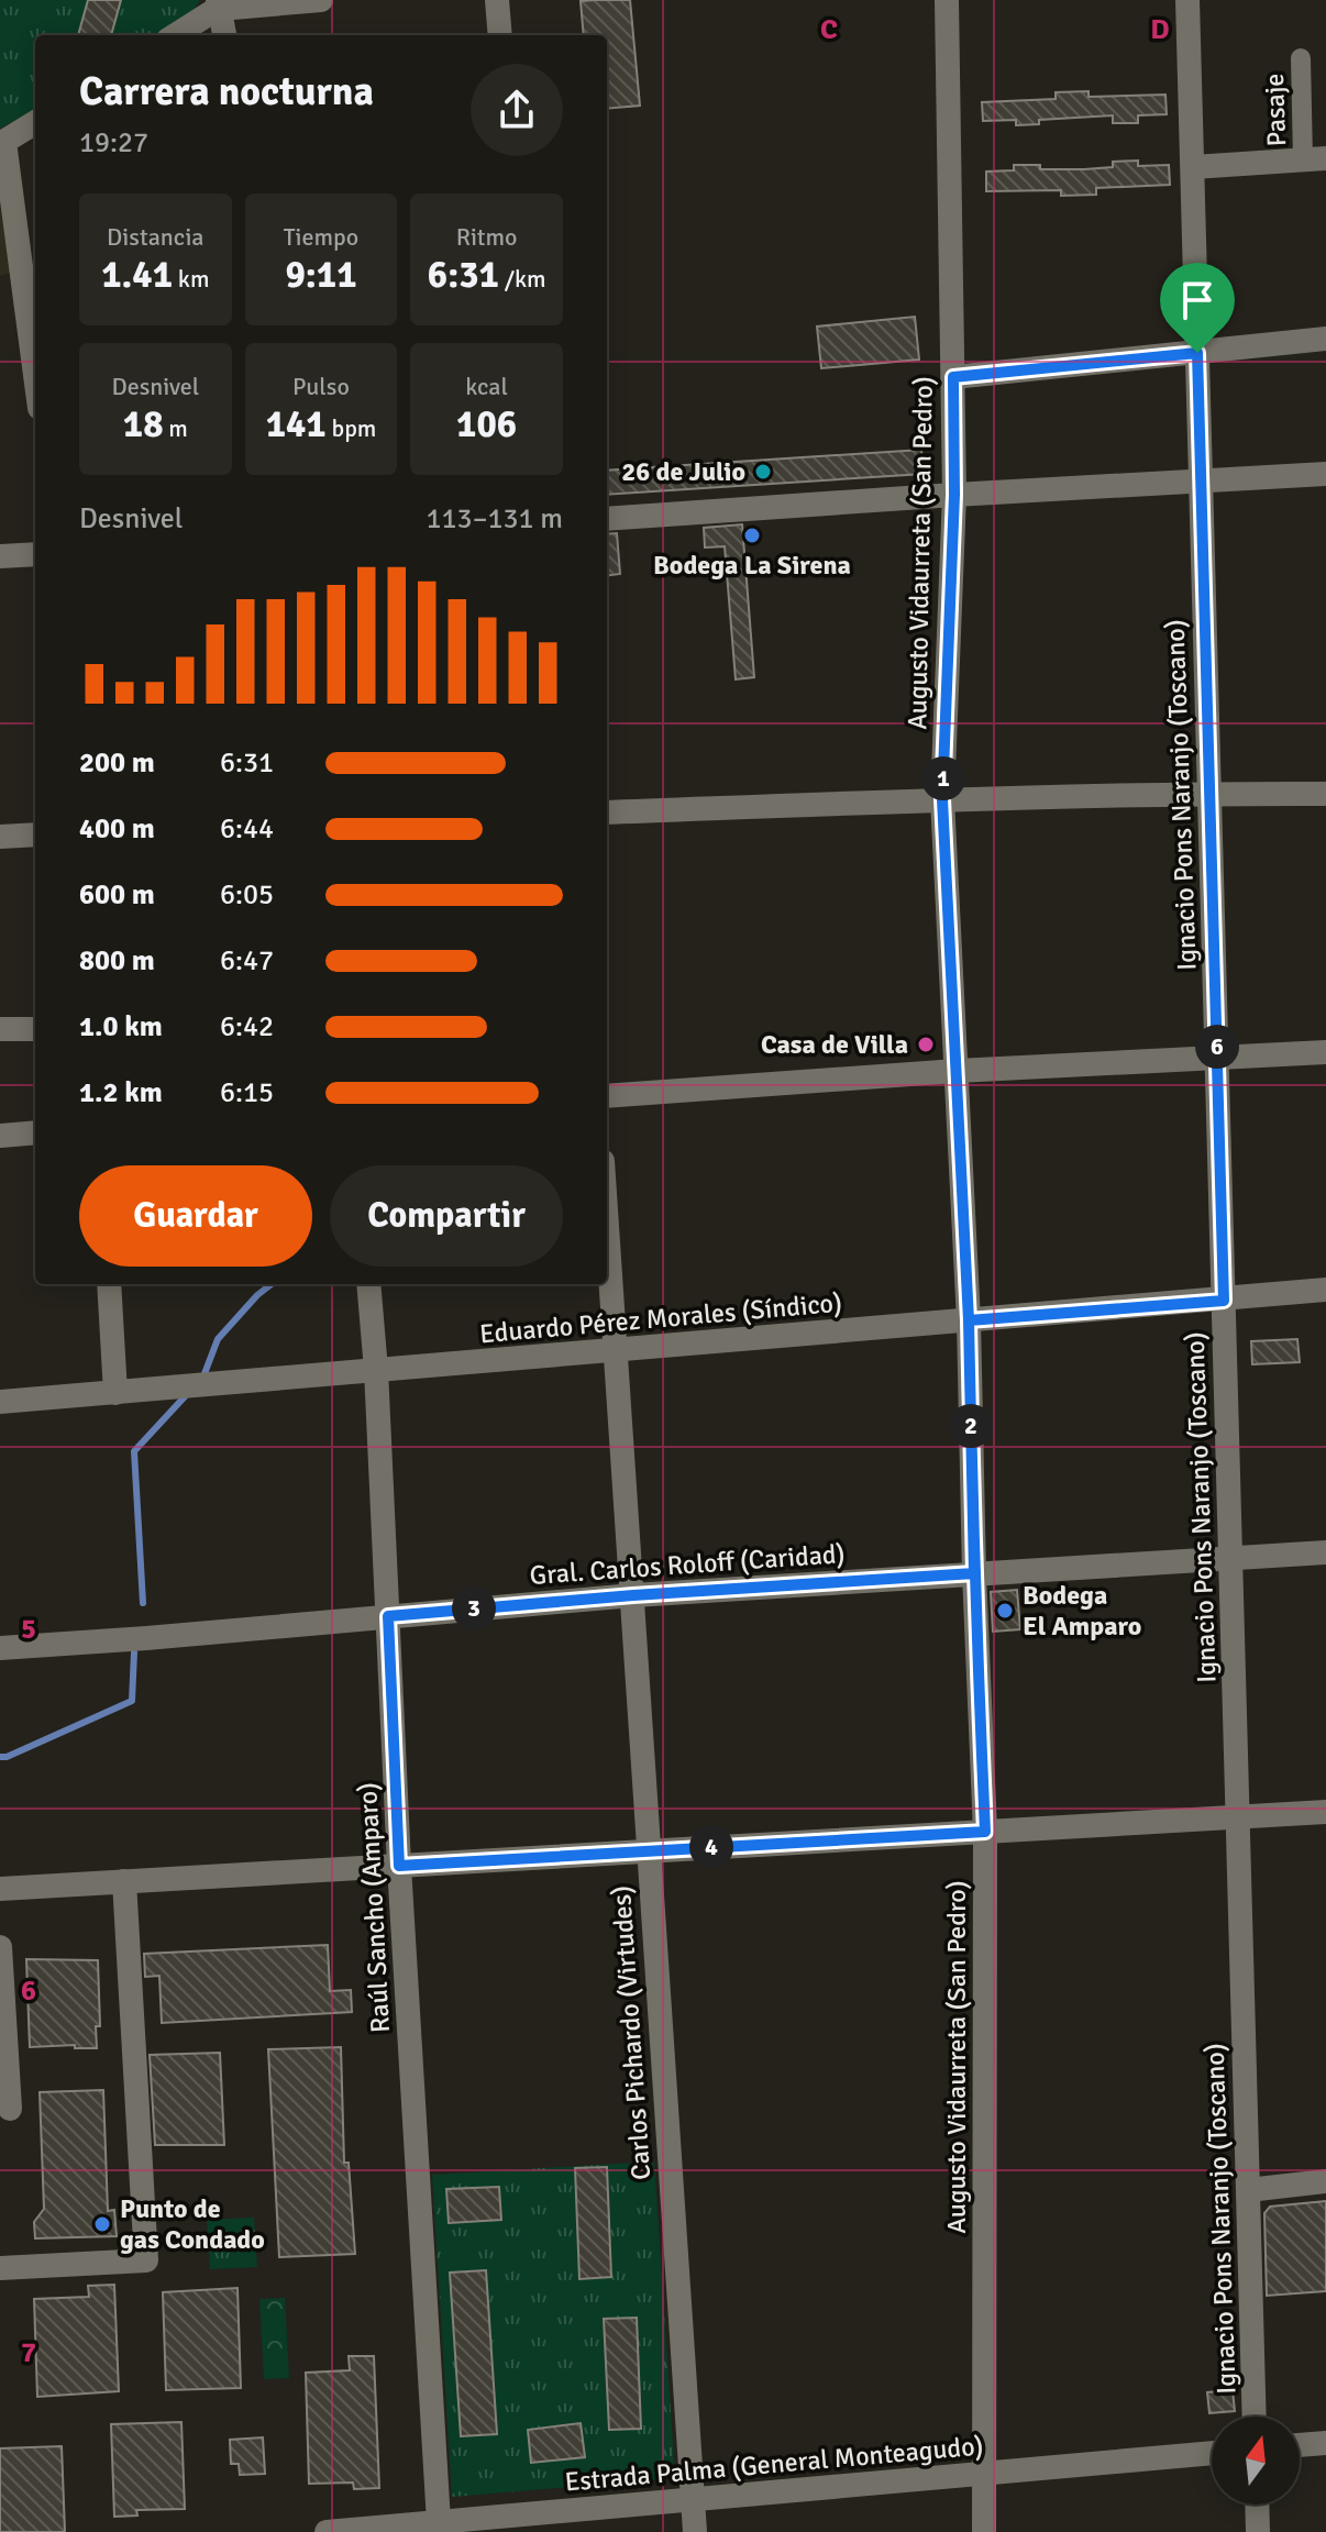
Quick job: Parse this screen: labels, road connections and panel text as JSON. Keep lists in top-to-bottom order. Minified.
{"streets":{"street":["Pasaje","Augusto Vidaurreta (San Pedro)","Ignacio Pons Naranjo (Toscano)","Eduardo Pérez Morales (Síndico)","Gral. Carlos Roloff (Caridad)","Raúl Sancho (Amparo)","Carlos Pichardo (Virtudes)","Estrada Palma (General Monteagudo)"]},"crossings":[["Augusto Vidaurreta (San Pedro)","Eduardo Pérez Morales (Síndico)"],["Augusto Vidaurreta (San Pedro)","Gral. Carlos Roloff (Caridad)"],["Augusto Vidaurreta (San Pedro)","Estrada Palma (General Monteagudo)"],["Ignacio Pons Naranjo (Toscano)","Eduardo Pérez Morales (Síndico)"],["Ignacio Pons Naranjo (Toscano)","Gral. Carlos Roloff (Caridad)"],["Eduardo Pérez Morales (Síndico)","Raúl Sancho (Amparo)"],["Eduardo Pérez Morales (Síndico)","Carlos Pichardo (Virtudes)"],["Gral. Carlos Roloff (Caridad)","Raúl Sancho (Amparo)"],["Gral. Carlos Roloff (Caridad)","Carlos Pichardo (Virtudes)"],["Raúl Sancho (Amparo)","Estrada Palma (General Monteagudo)"],["Carlos Pichardo (Virtudes)","Estrada Palma (General Monteagudo)"]],"places":["26 de Julio","Bodega La Sirena","Casa de Villa","Bodega El Amparo","Punto de gas Condado"],"north":"top","page":{"heading":["Carrera nocturna","19:27"],"stats":[["Distancia","1.41 km"],["Tiempo","9:11"],["Ritmo","6:31 /km"],["Desnivel","18 m"],["Pulso","141 bpm"],["kcal","106"]],"chart":["Desnivel","113–131 m"],"list":[{"name":"200 m","note":"6:31"},{"name":"400 m","note":"6:44"},{"name":"600 m","note":"6:05"},{"name":"800 m","note":"6:47"},{"name":"1.0 km","note":"6:42"},{"name":"1.2 km","note":"6:15"}],"pins":["1","6","2","3","4"],"buttons":["Guardar","Compartir"]},"grid":{"columns":["C","D"],"rows":["5","6","7"]}}
